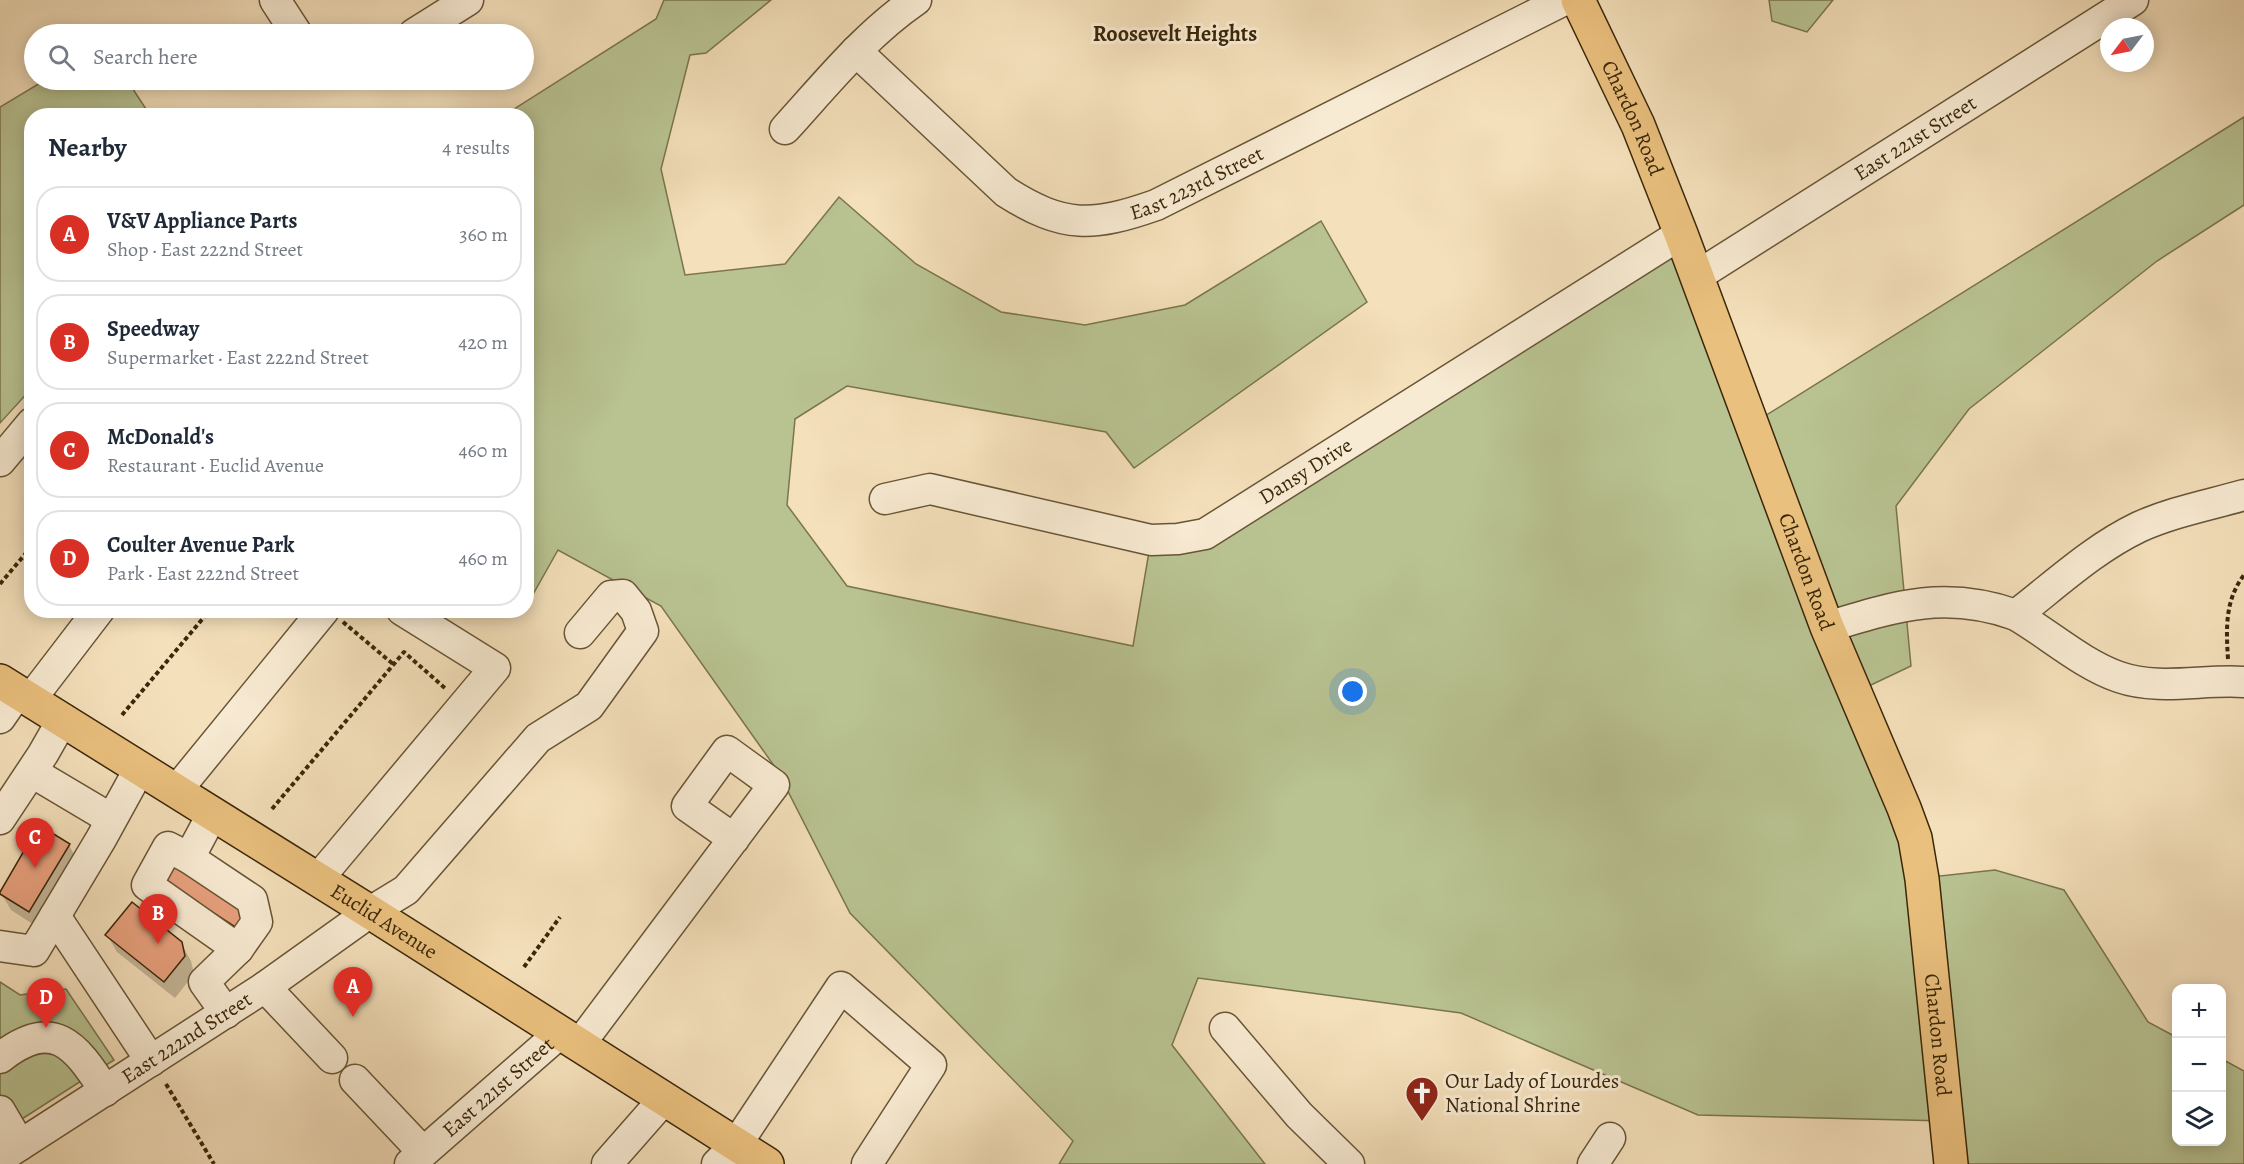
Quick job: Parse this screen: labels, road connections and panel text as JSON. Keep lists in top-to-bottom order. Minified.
{"streets":{"main road":["Chardon Road","Euclid Avenue"],"street":["East 221st Street","East 223rd Street","Dansy Drive","East 222nd Street"]},"crossings":[["Chardon Road","East 221st Street"],["Chardon Road","Dansy Drive"],["East 221st Street","Euclid Avenue"],["Euclid Avenue","East 222nd Street"]],"districts":["Roosevelt Heights"],"places":{"church":["Our Lady of Lourdes National Shrine"]},"north":"bottom left","page":{"search":"Search here","heading":["Nearby","4 results"],"list":[{"mark":"A","name":"V&V Appliance Parts","note":"Shop · East 222nd Street","value":"360 m"},{"mark":"B","name":"Speedway","note":"Supermarket · East 222nd Street","value":"420 m"},{"mark":"C","name":"McDonald's","note":"Restaurant · Euclid Avenue","value":"460 m"},{"mark":"D","name":"Coulter Avenue Park","note":"Park · East 222nd Street","value":"460 m"}],"pins":["C","B","A","D"],"map_buttons":["+","−"]}}
